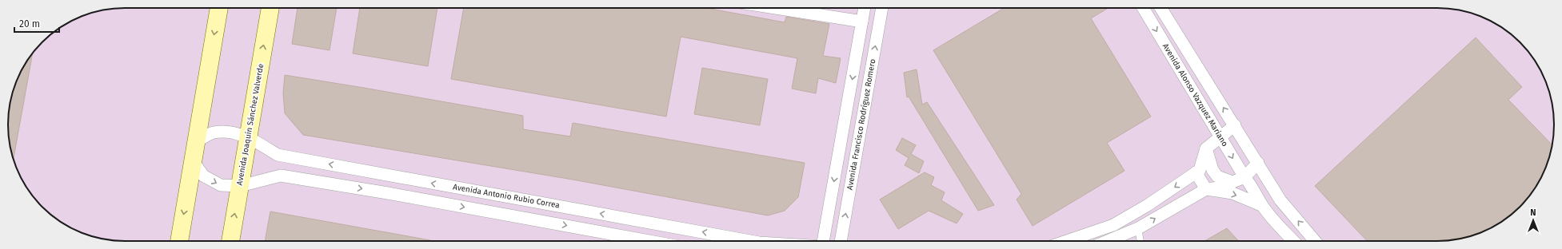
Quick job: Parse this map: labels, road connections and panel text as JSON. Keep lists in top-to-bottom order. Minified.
{"streets":{"main road":["Avenida Joaquín Sánchez Valverde"],"street":["Avenida Alonso Vazquez Mariano","Avenida Francisco Rodríguez Romero","Avenida Antonio Rubio Correa"]},"crossings":[["Avenida Joaquín Sánchez Valverde","Avenida Antonio Rubio Correa"]],"scale_bar":"20 m","north":"top"}
